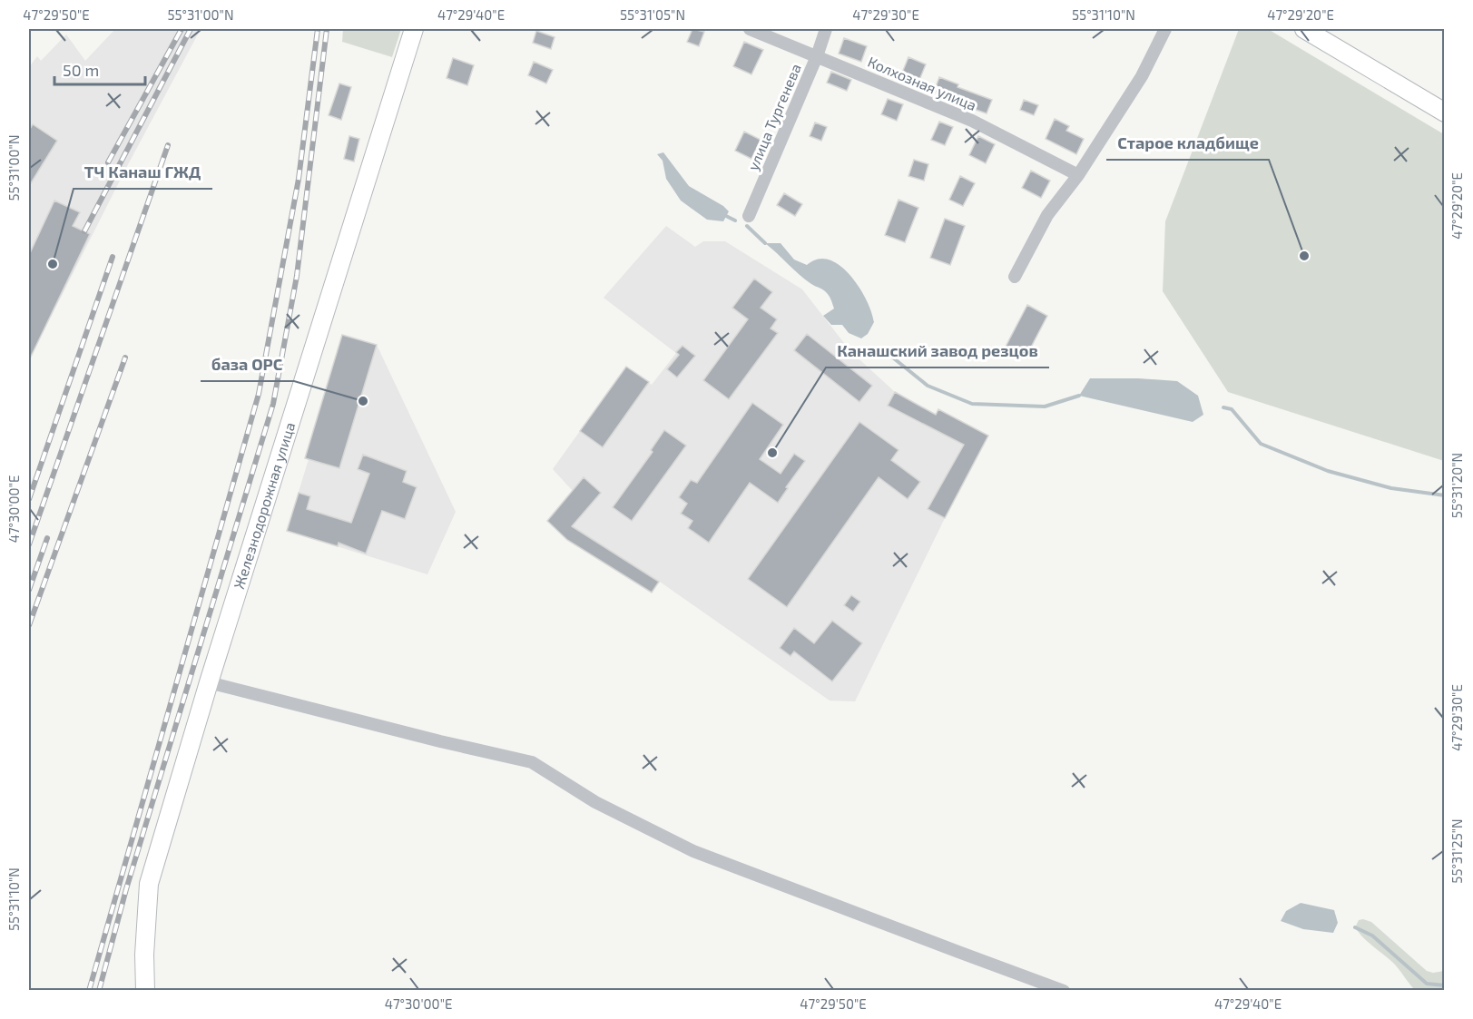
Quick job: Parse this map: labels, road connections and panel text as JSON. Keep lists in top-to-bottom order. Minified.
{"streets":{"street":["Колхозная улица","улица Тургенева","Железнодорожная улица"]},"crossings":[["Колхозная улица","улица Тургенева"]],"places":["Старое кладбище","ТЧ Канаш ГЖД","база ОРС","Канашский завод резцов"],"scale_bar":"50 m","coordinates":["47°29'50\"E","55°31'00\"N","47°29'40\"E","55°31'05\"N","47°29'30\"E","55°31'10\"N","47°29'20\"E","55°31'20\"N","47°30'00\"E","55°31'25\"N"]}
